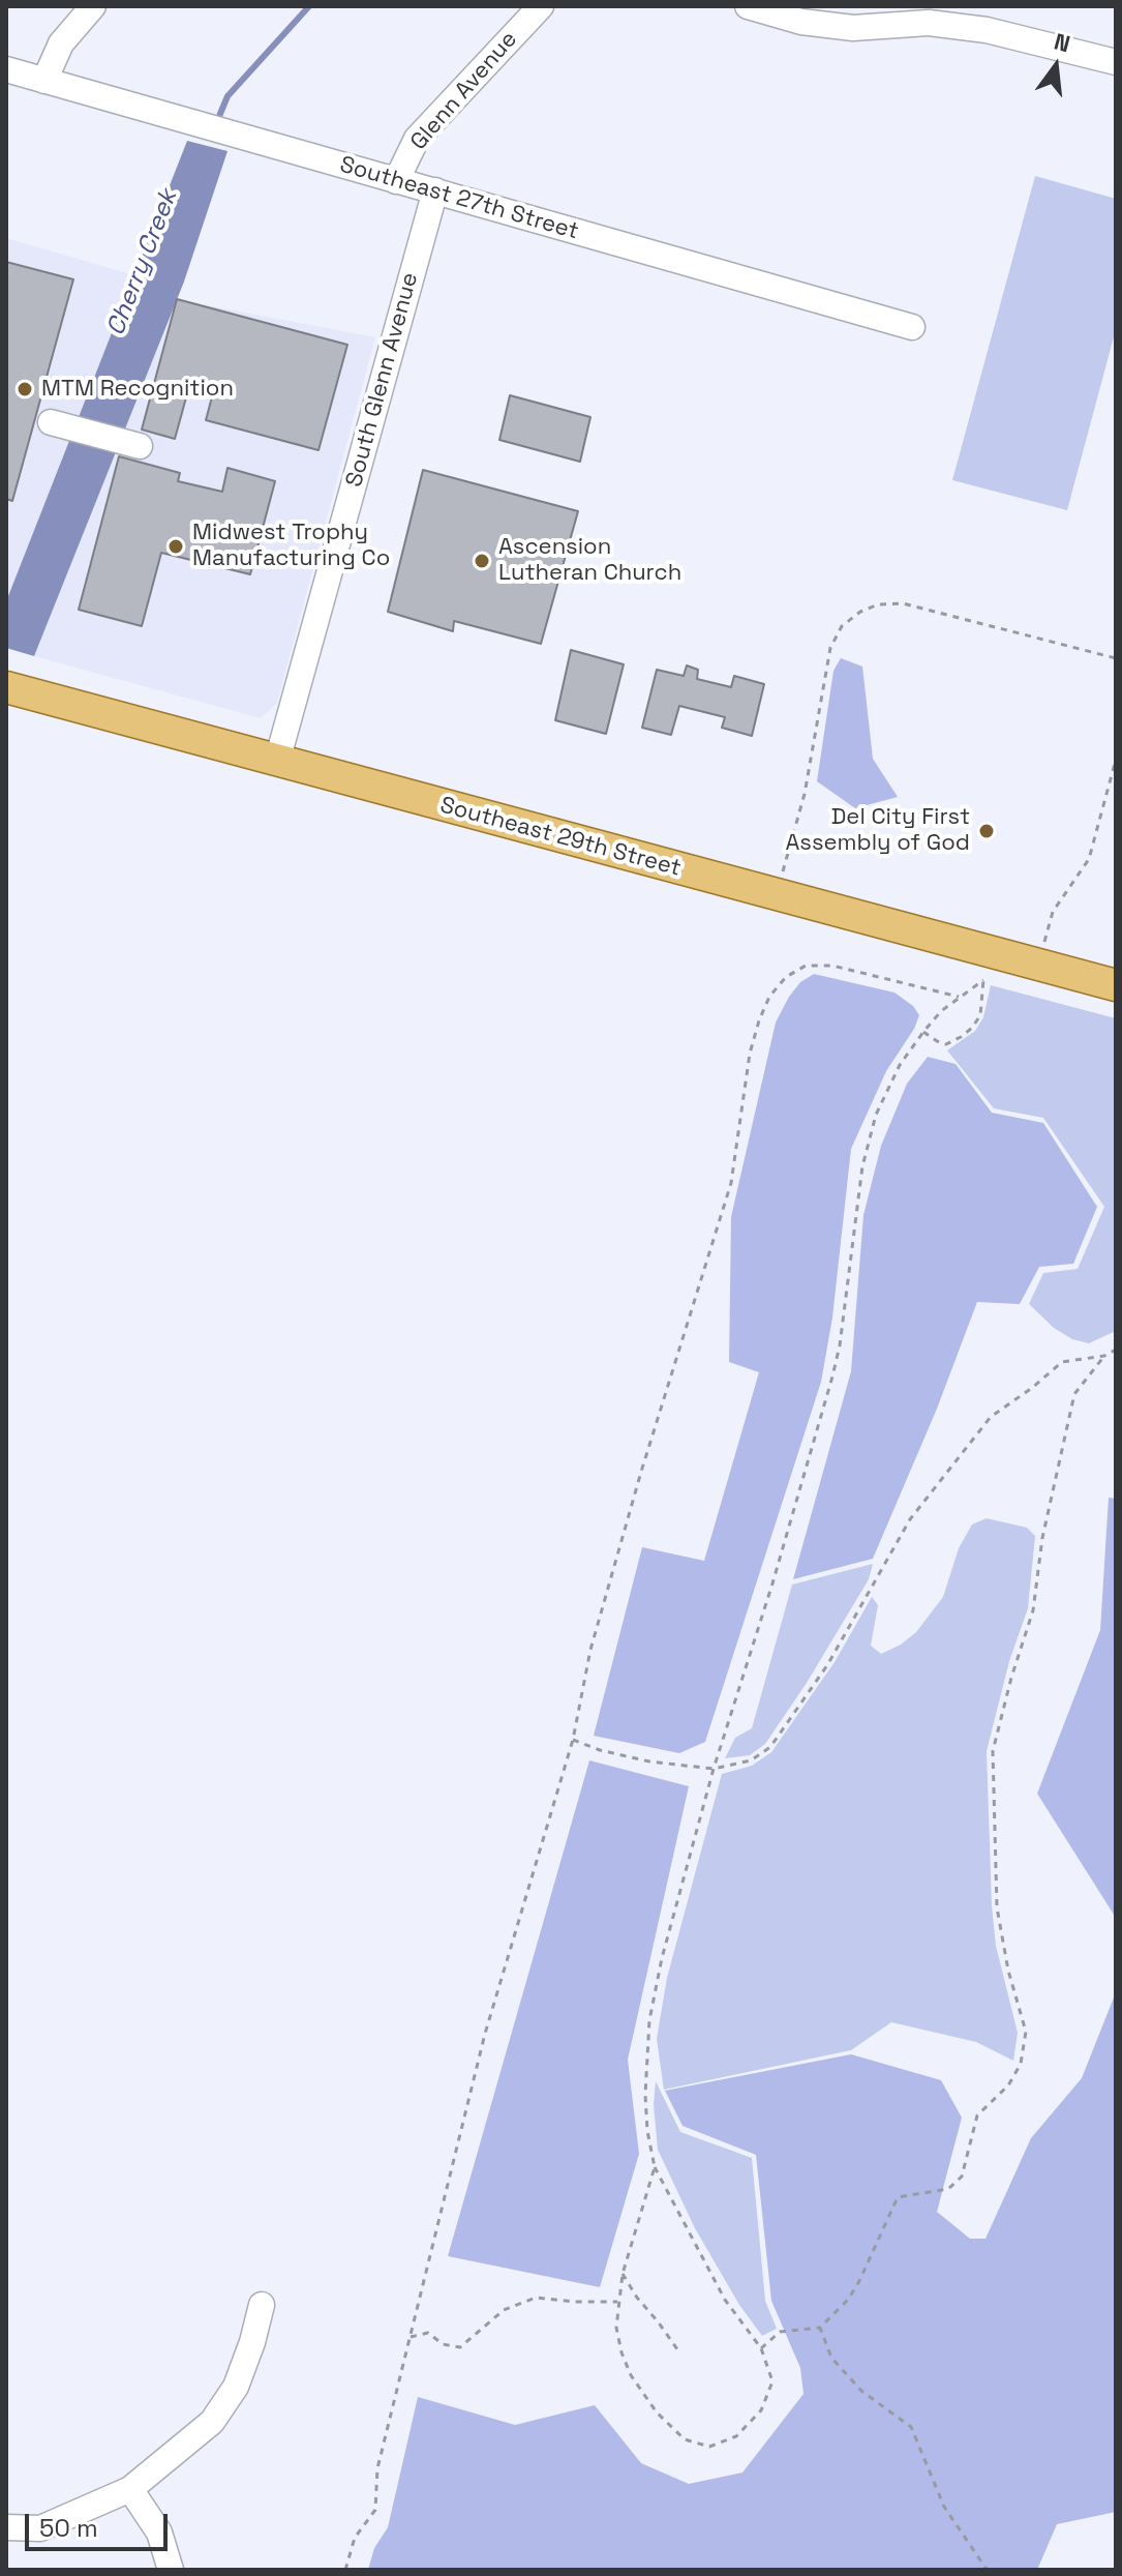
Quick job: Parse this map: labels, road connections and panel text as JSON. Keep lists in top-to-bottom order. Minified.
{"streets":{"main road":["Southeast 29th Street"],"street":["Glenn Avenue","Southeast 27th Street","South Glenn Avenue"]},"crossings":[["Glenn Avenue","Southeast 27th Street"],["Southeast 27th Street","South Glenn Avenue"],["South Glenn Avenue","Southeast 29th Street"]],"water":["Cherry Creek"],"places":["MTM Recognition","Midwest Trophy Manufacturing Co","Ascension Lutheran Church","Del City First Assembly of God"],"scale_bar":"50 m","north":"top"}
